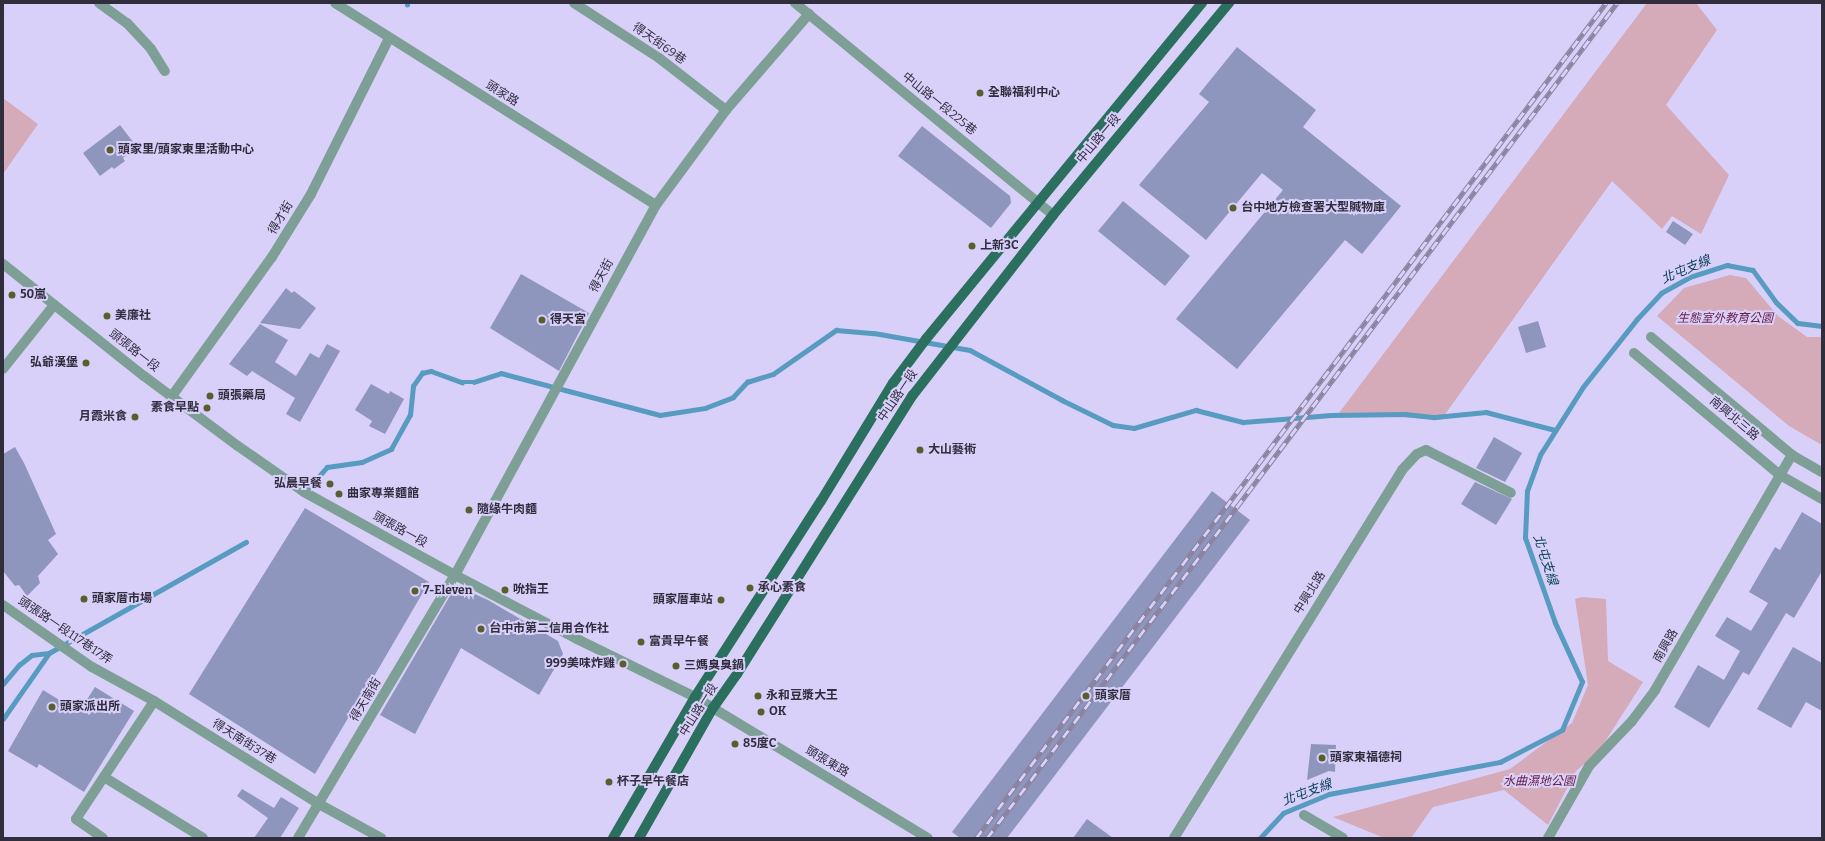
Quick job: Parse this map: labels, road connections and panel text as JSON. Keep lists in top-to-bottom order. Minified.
{"streets":{"main road":["中山路一段"],"street":["得天街69巷","頭家路","中山路一段225巷","得才街","得天街","頭張路一段","南興北三路","中興北路","頭張路一段117巷17弄","南興路","得天南街","得天南街37巷","頭張東路"]},"crossings":[["得天街69巷","得天街"],["頭家路","得才街"],["頭家路","得天街"],["中山路一段225巷","中山路一段"],["中山路一段225巷","得天街"],["中山路一段","頭張路一段"],["中山路一段","頭張東路"],["得才街","頭張路一段"],["得天街","頭張路一段"],["得天街","得天南街"],["頭張路一段","得天南街"],["頭張路一段","頭張東路"],["南興北三路","南興路"],["頭張路一段117巷17弄","得天南街37巷"],["得天南街","得天南街37巷"]],"water":["北屯支線"],"parks":["生態室外教育公園","水曲濕地公園"],"places":["全聯福利中心","頭家里/頭家東里活動中心","台中地方檢查署大型贓物庫","上新3C","50嵐","美廉社","得天宮","弘爺漢堡","頭張藥局","素食早點","月霞米食","大山藝術","弘晨早餐","曲家專業麵館","隨緣牛肉麵","承心素食","吮指王","7-Eleven","頭家厝市場","頭家厝車站","台中市第二信用合作社","富貴早午餐","999美味炸雞","三媽臭臭鍋","永和豆漿大王","頭家厝","頭家派出所","OK","85度C","頭家東福德祠","杯子早午餐店"]}
